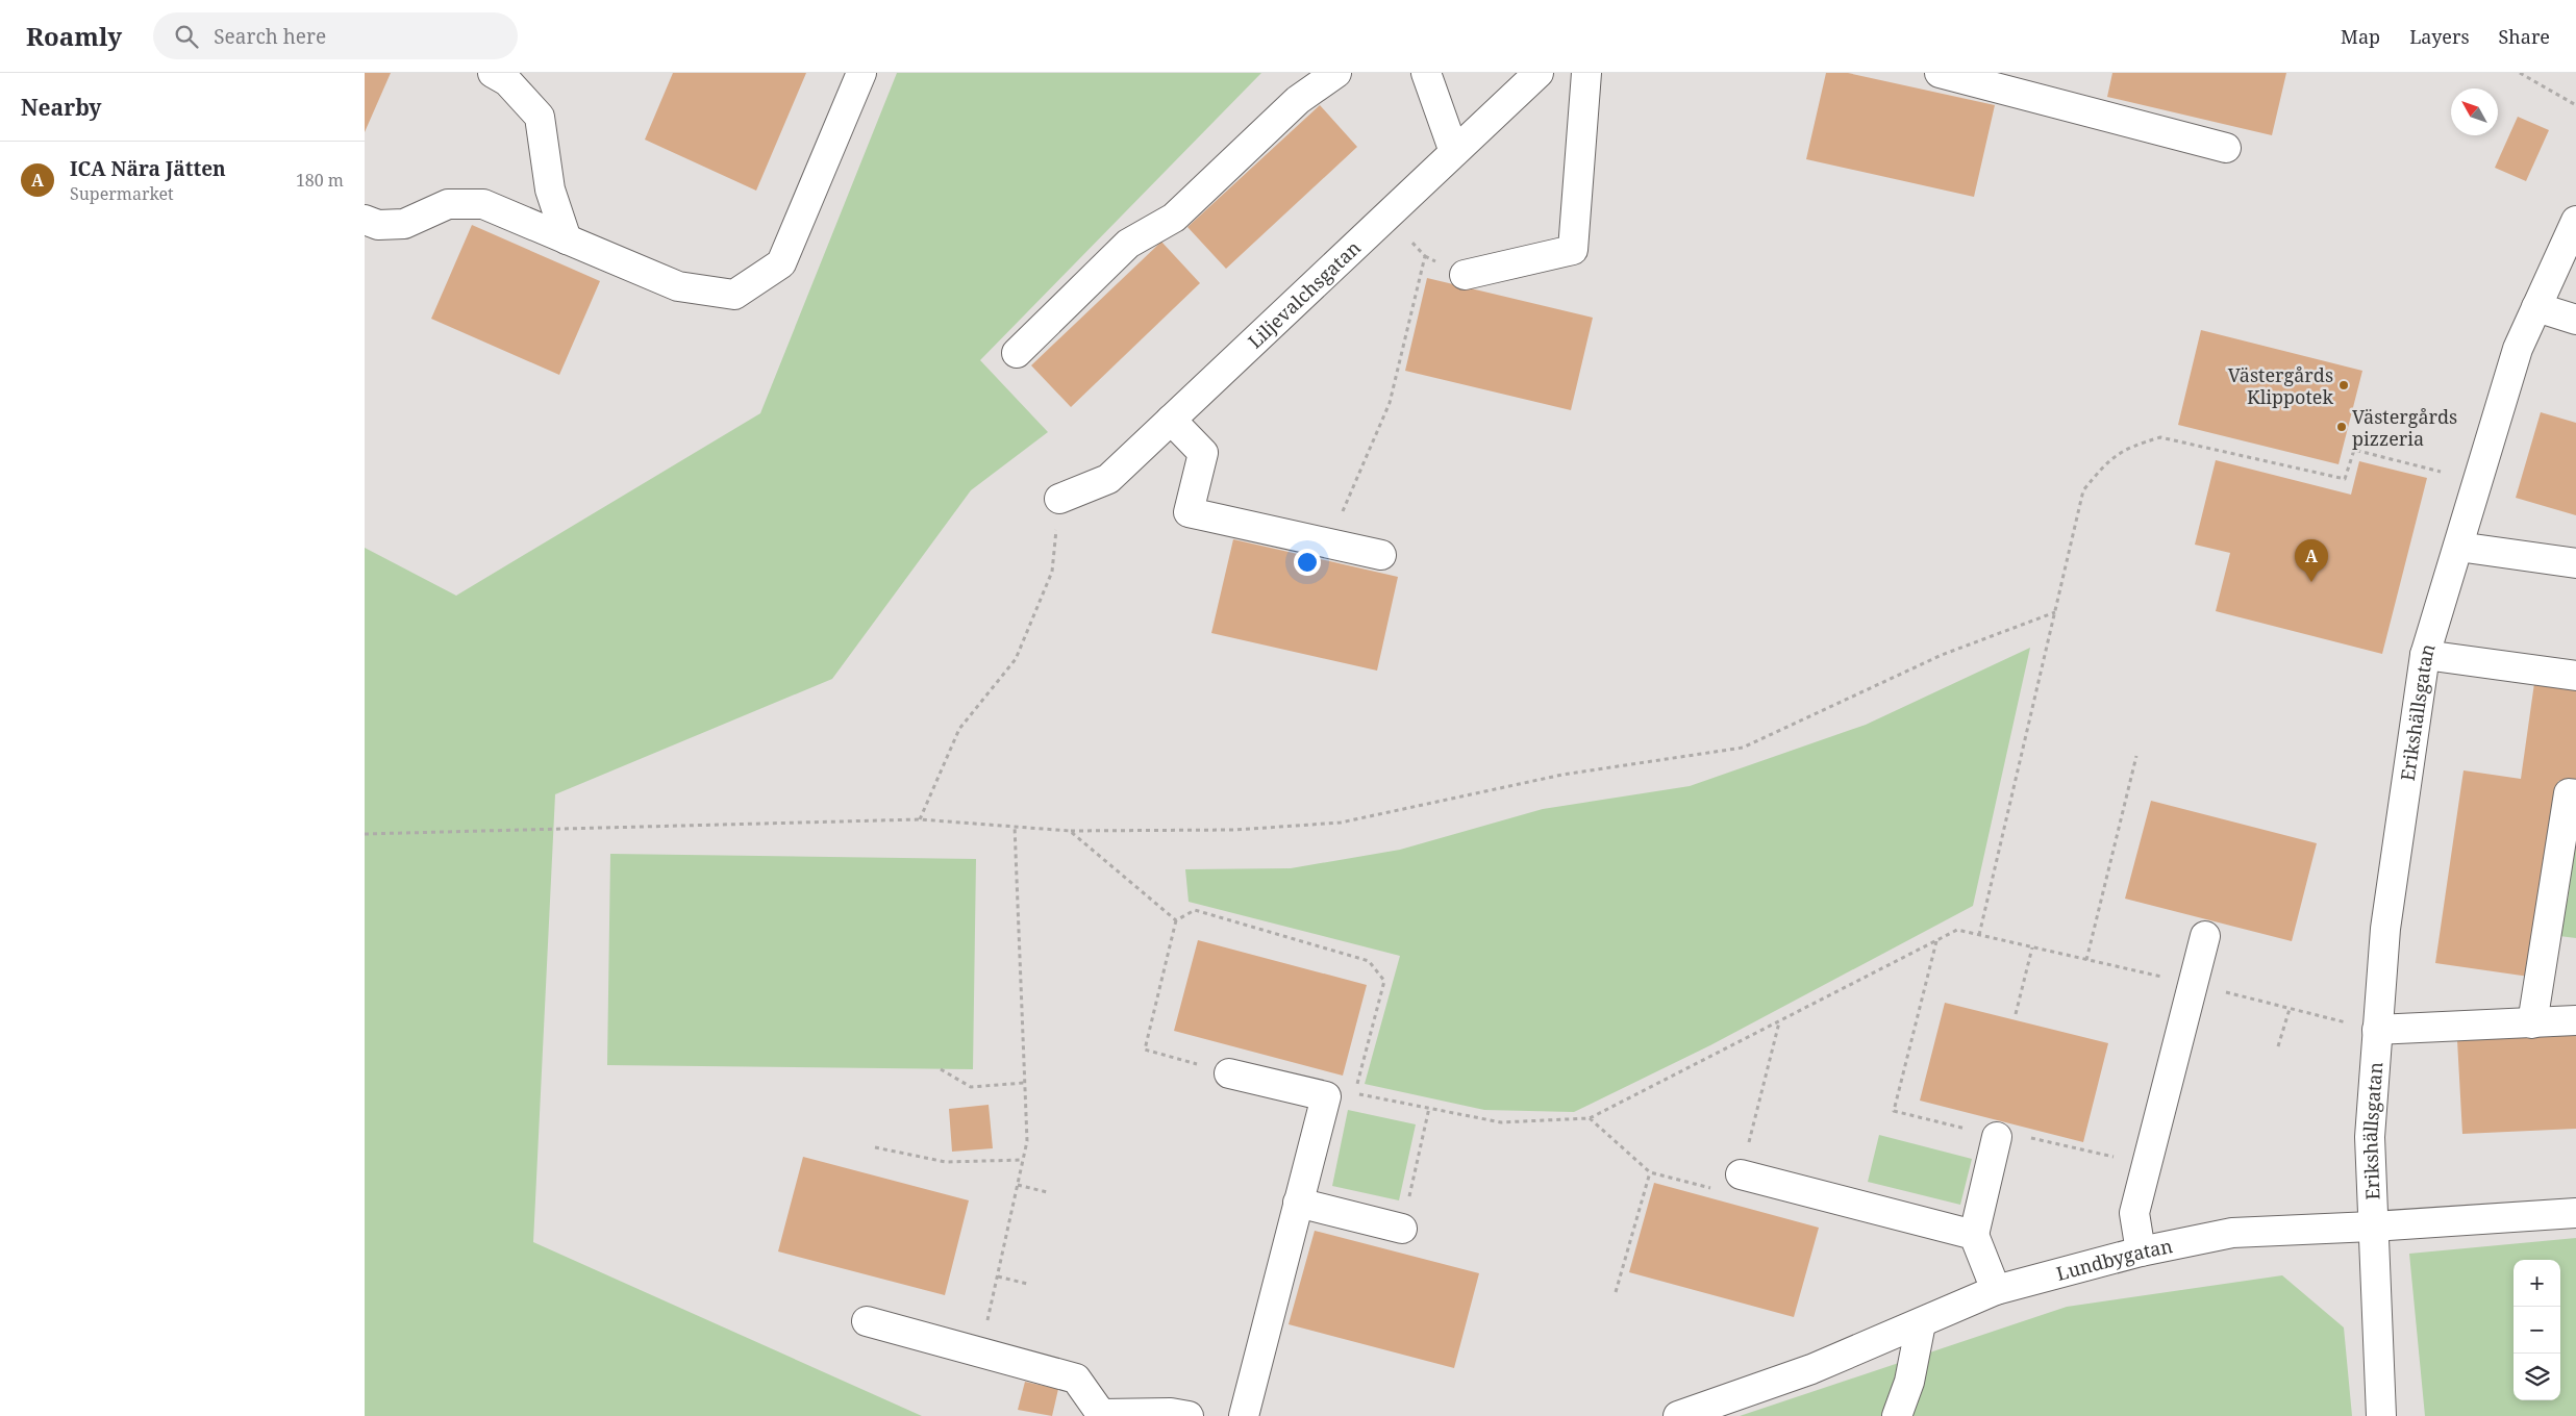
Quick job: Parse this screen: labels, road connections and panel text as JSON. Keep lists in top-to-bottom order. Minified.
{"streets":{"street":["Liljevalchsgatan","Erikshällsgatan","Lundbygatan"]},"crossings":[["Erikshällsgatan","Lundbygatan"]],"places":["Västergårds Klippotek","Västergårds pizzeria"],"north":"top left","page":{"header":"Roamly","search":"Search here","nav":["Map","Layers","Share"],"heading":"Nearby","list":[{"mark":"A","name":"ICA Nära Jätten","note":"Supermarket","value":"180 m"}],"pins":"A","map_buttons":["+","−"]}}
